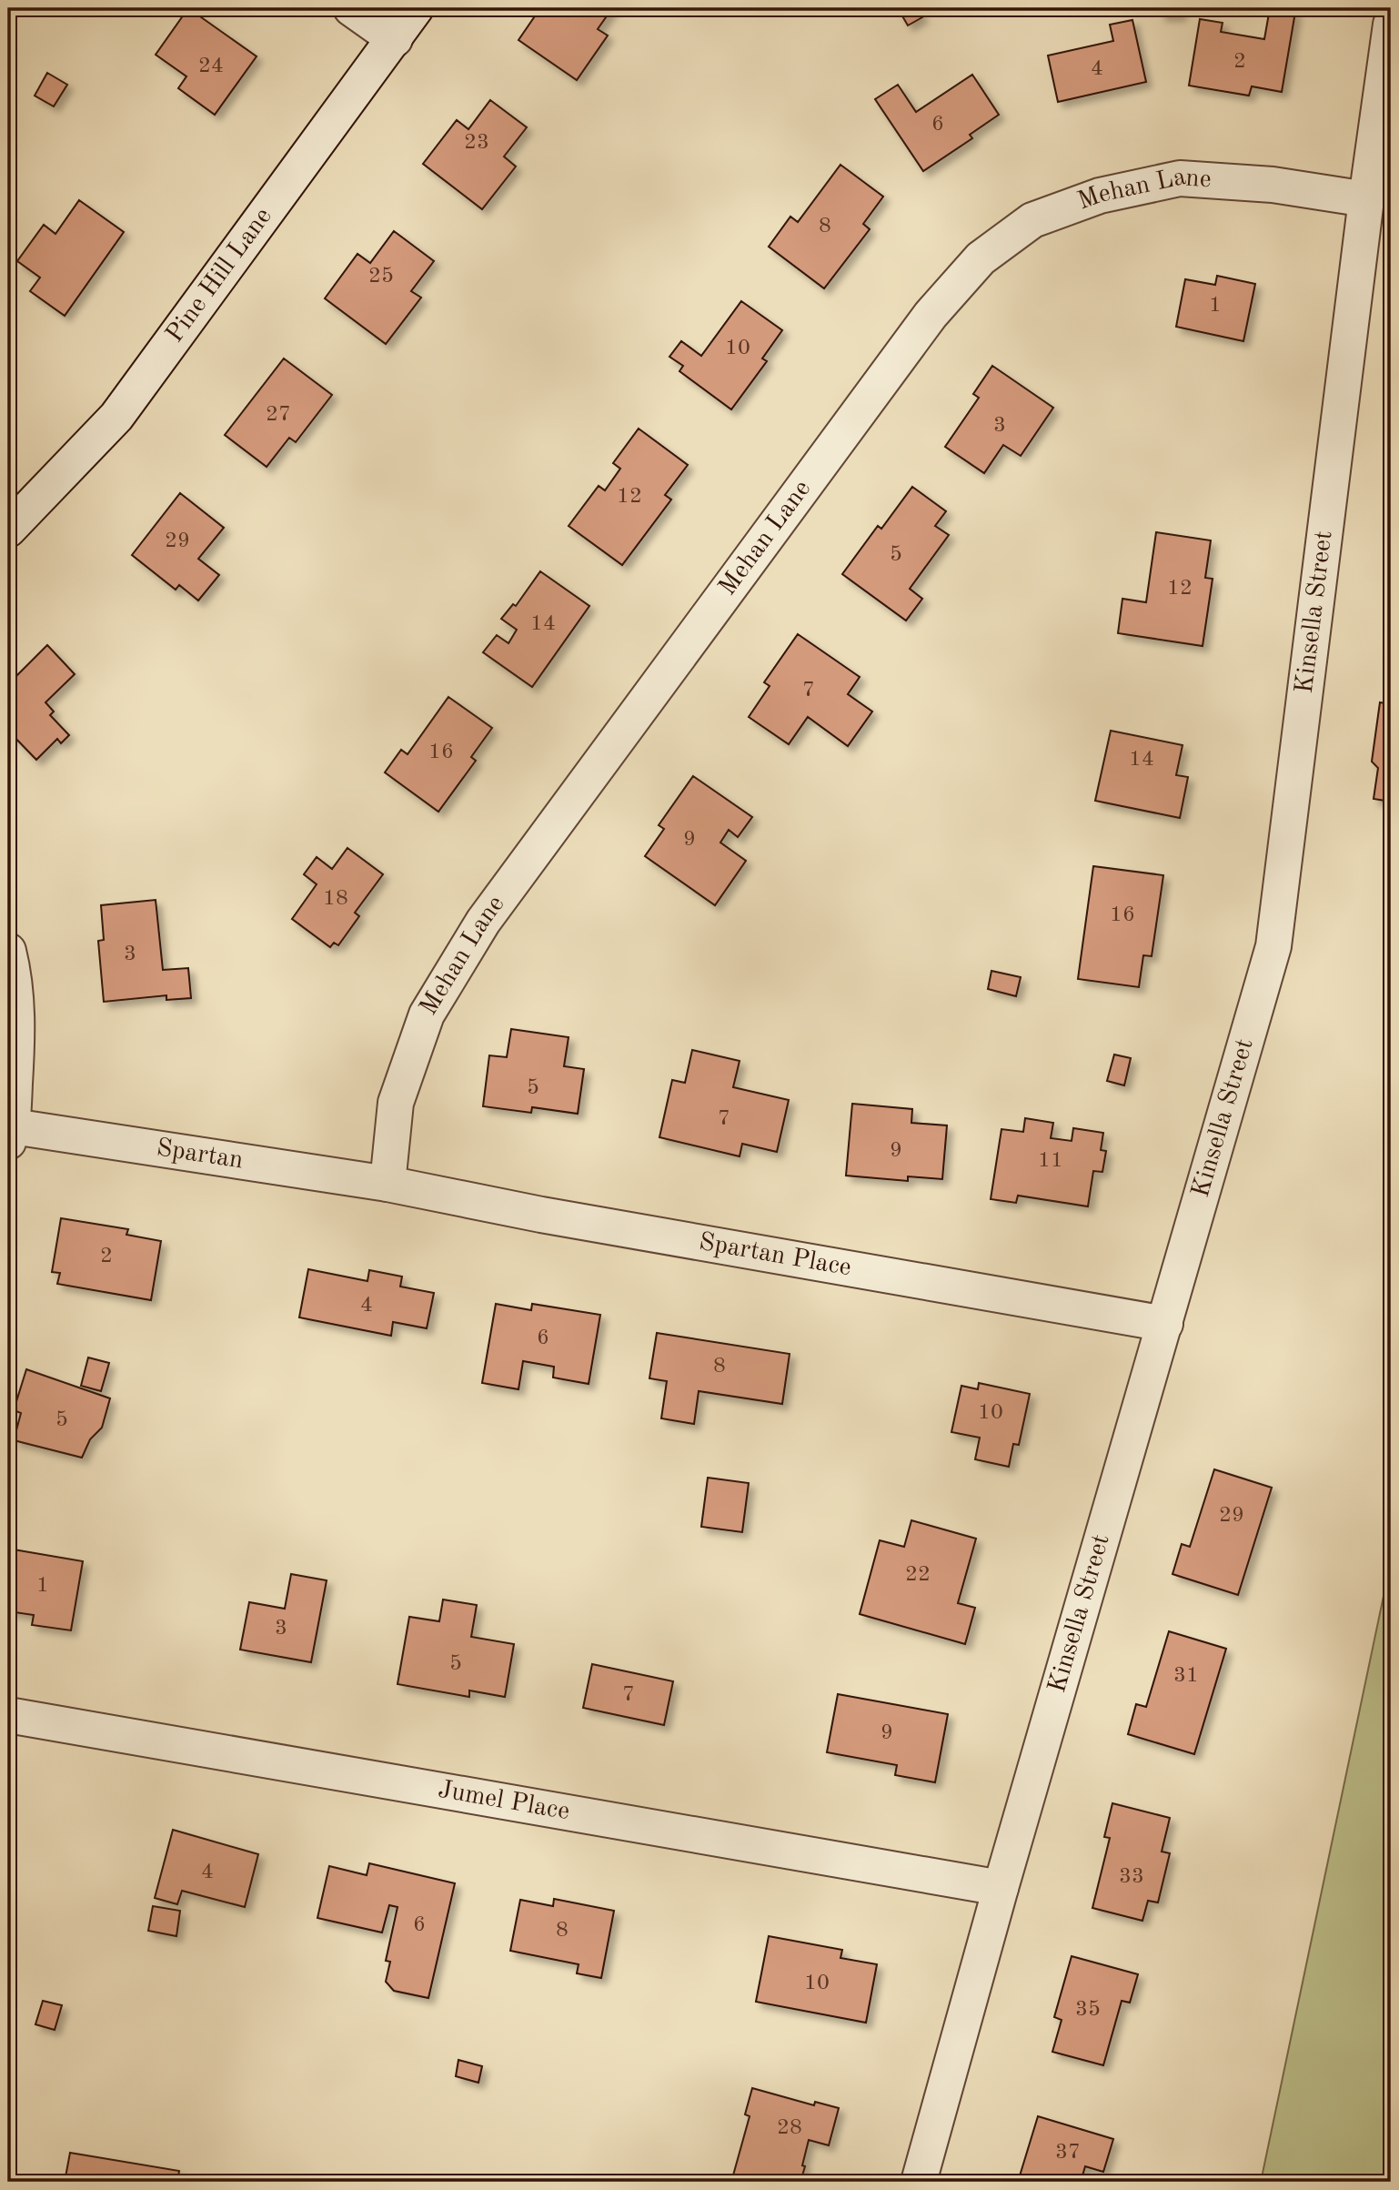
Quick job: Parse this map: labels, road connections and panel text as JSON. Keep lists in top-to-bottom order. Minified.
{"streets":{"street":["Mehan Lane","Pine Hill Lane","Kinsella Street","Spartan","Spartan Place","Jumel Place"]},"crossings":[["Mehan Lane","Kinsella Street"],["Mehan Lane","Spartan"],["Mehan Lane","Spartan Place"],["Kinsella Street","Spartan Place"],["Kinsella Street","Jumel Place"],["Spartan","Spartan Place"]],"house_numbers":["2","24","4","6","23","8","25","1","10","27","3","12","29","5","12","14","7","16","14","9","18","16","3","5","7","9","11","2","4","6","8","10","5","29","22","1","3","5","31","7","9","4","33","6","8","10","35","28","37"]}
